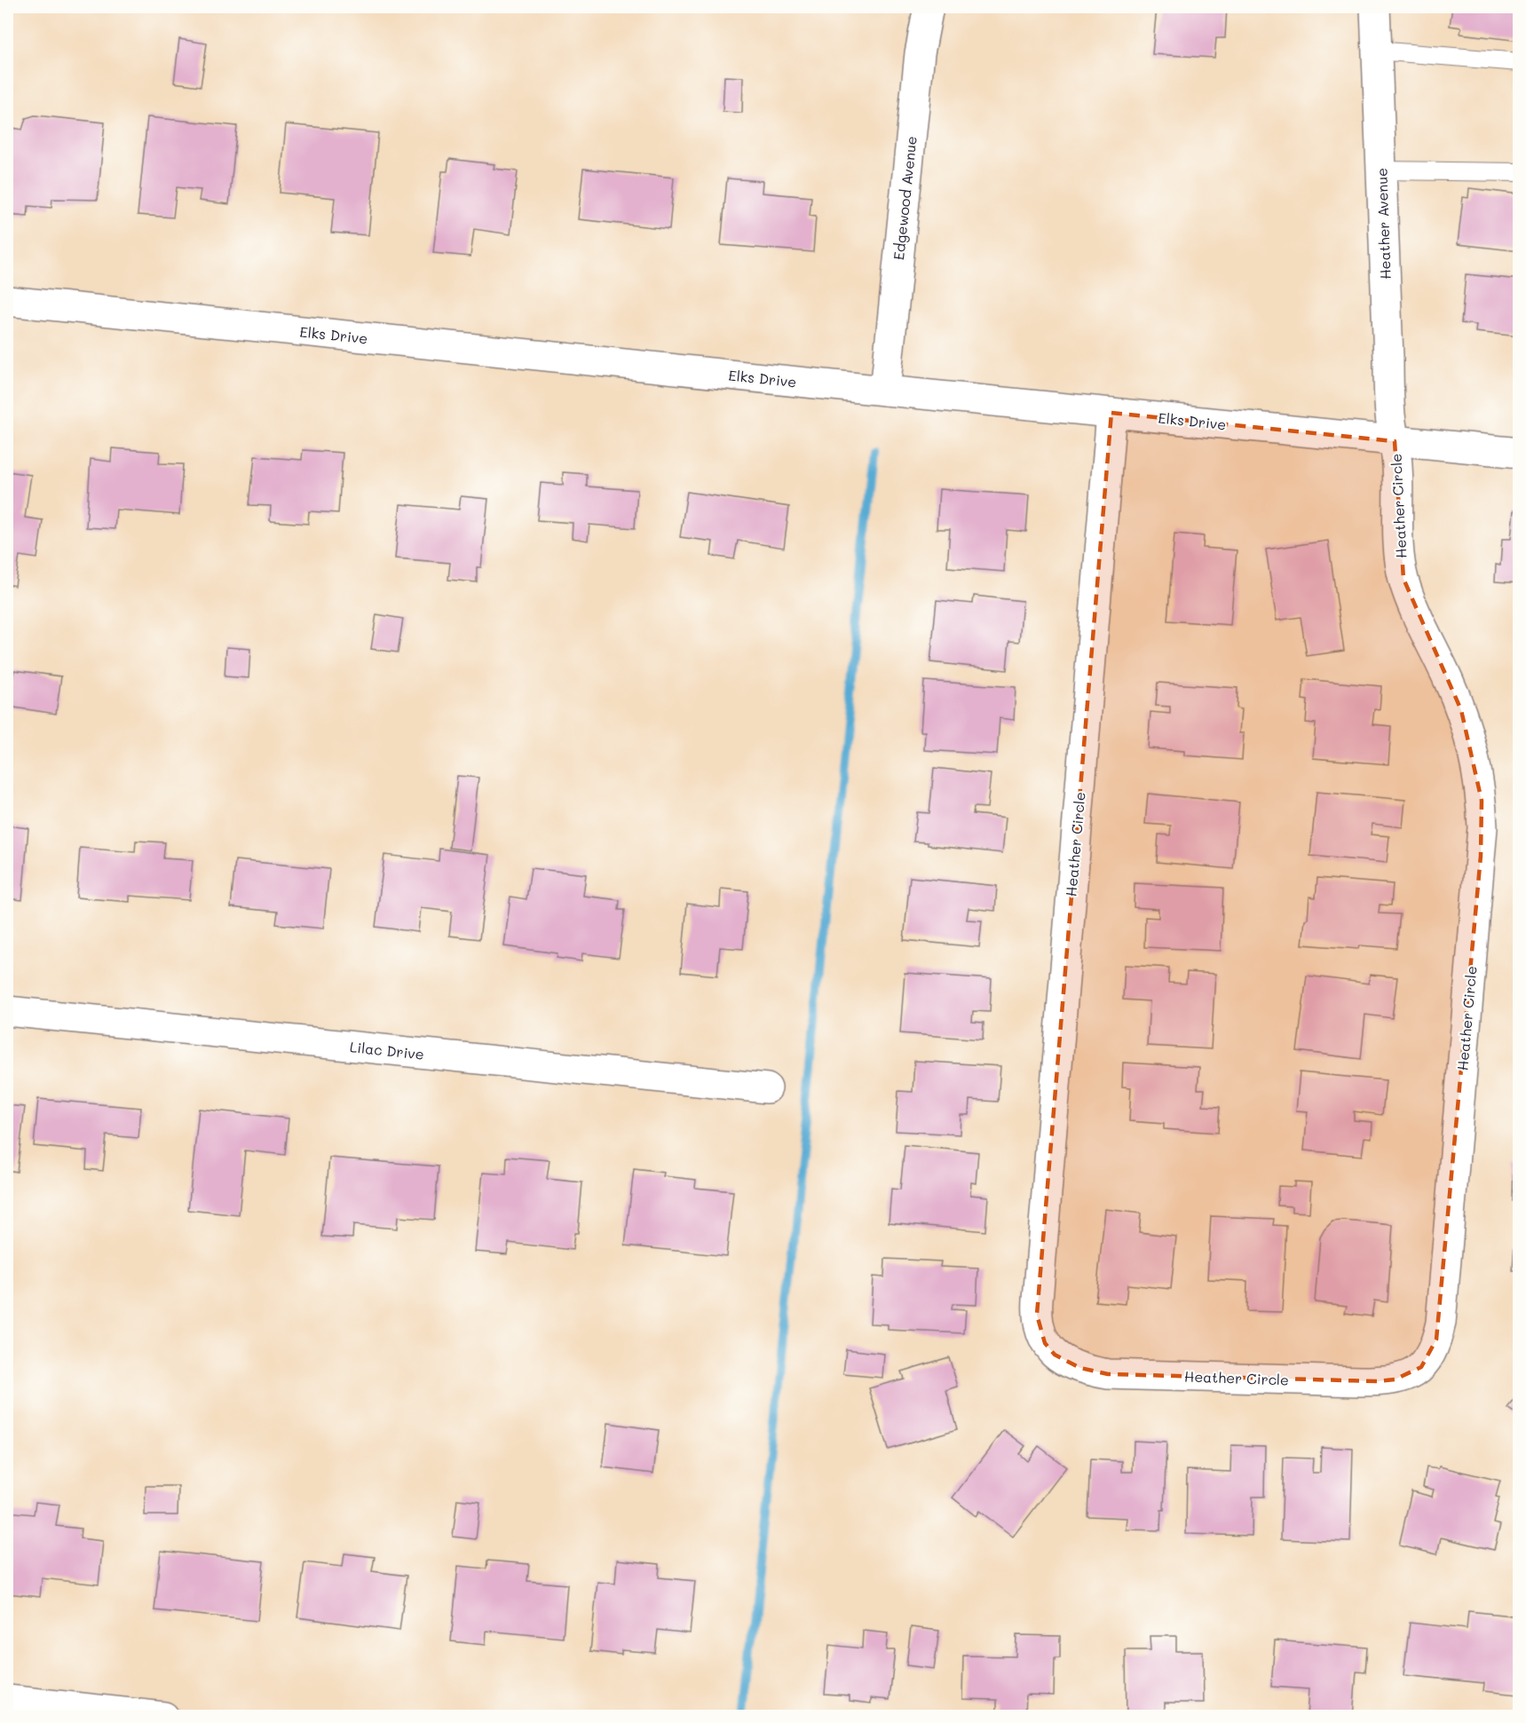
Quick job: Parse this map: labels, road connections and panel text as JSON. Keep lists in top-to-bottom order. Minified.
{"streets":{"street":["Edgewood Avenue","Heather Avenue","Elks Drive","Heather Circle","Lilac Drive"]},"crossings":[["Edgewood Avenue","Elks Drive"],["Heather Avenue","Elks Drive"],["Heather Avenue","Heather Circle"],["Elks Drive","Heather Circle"]]}
